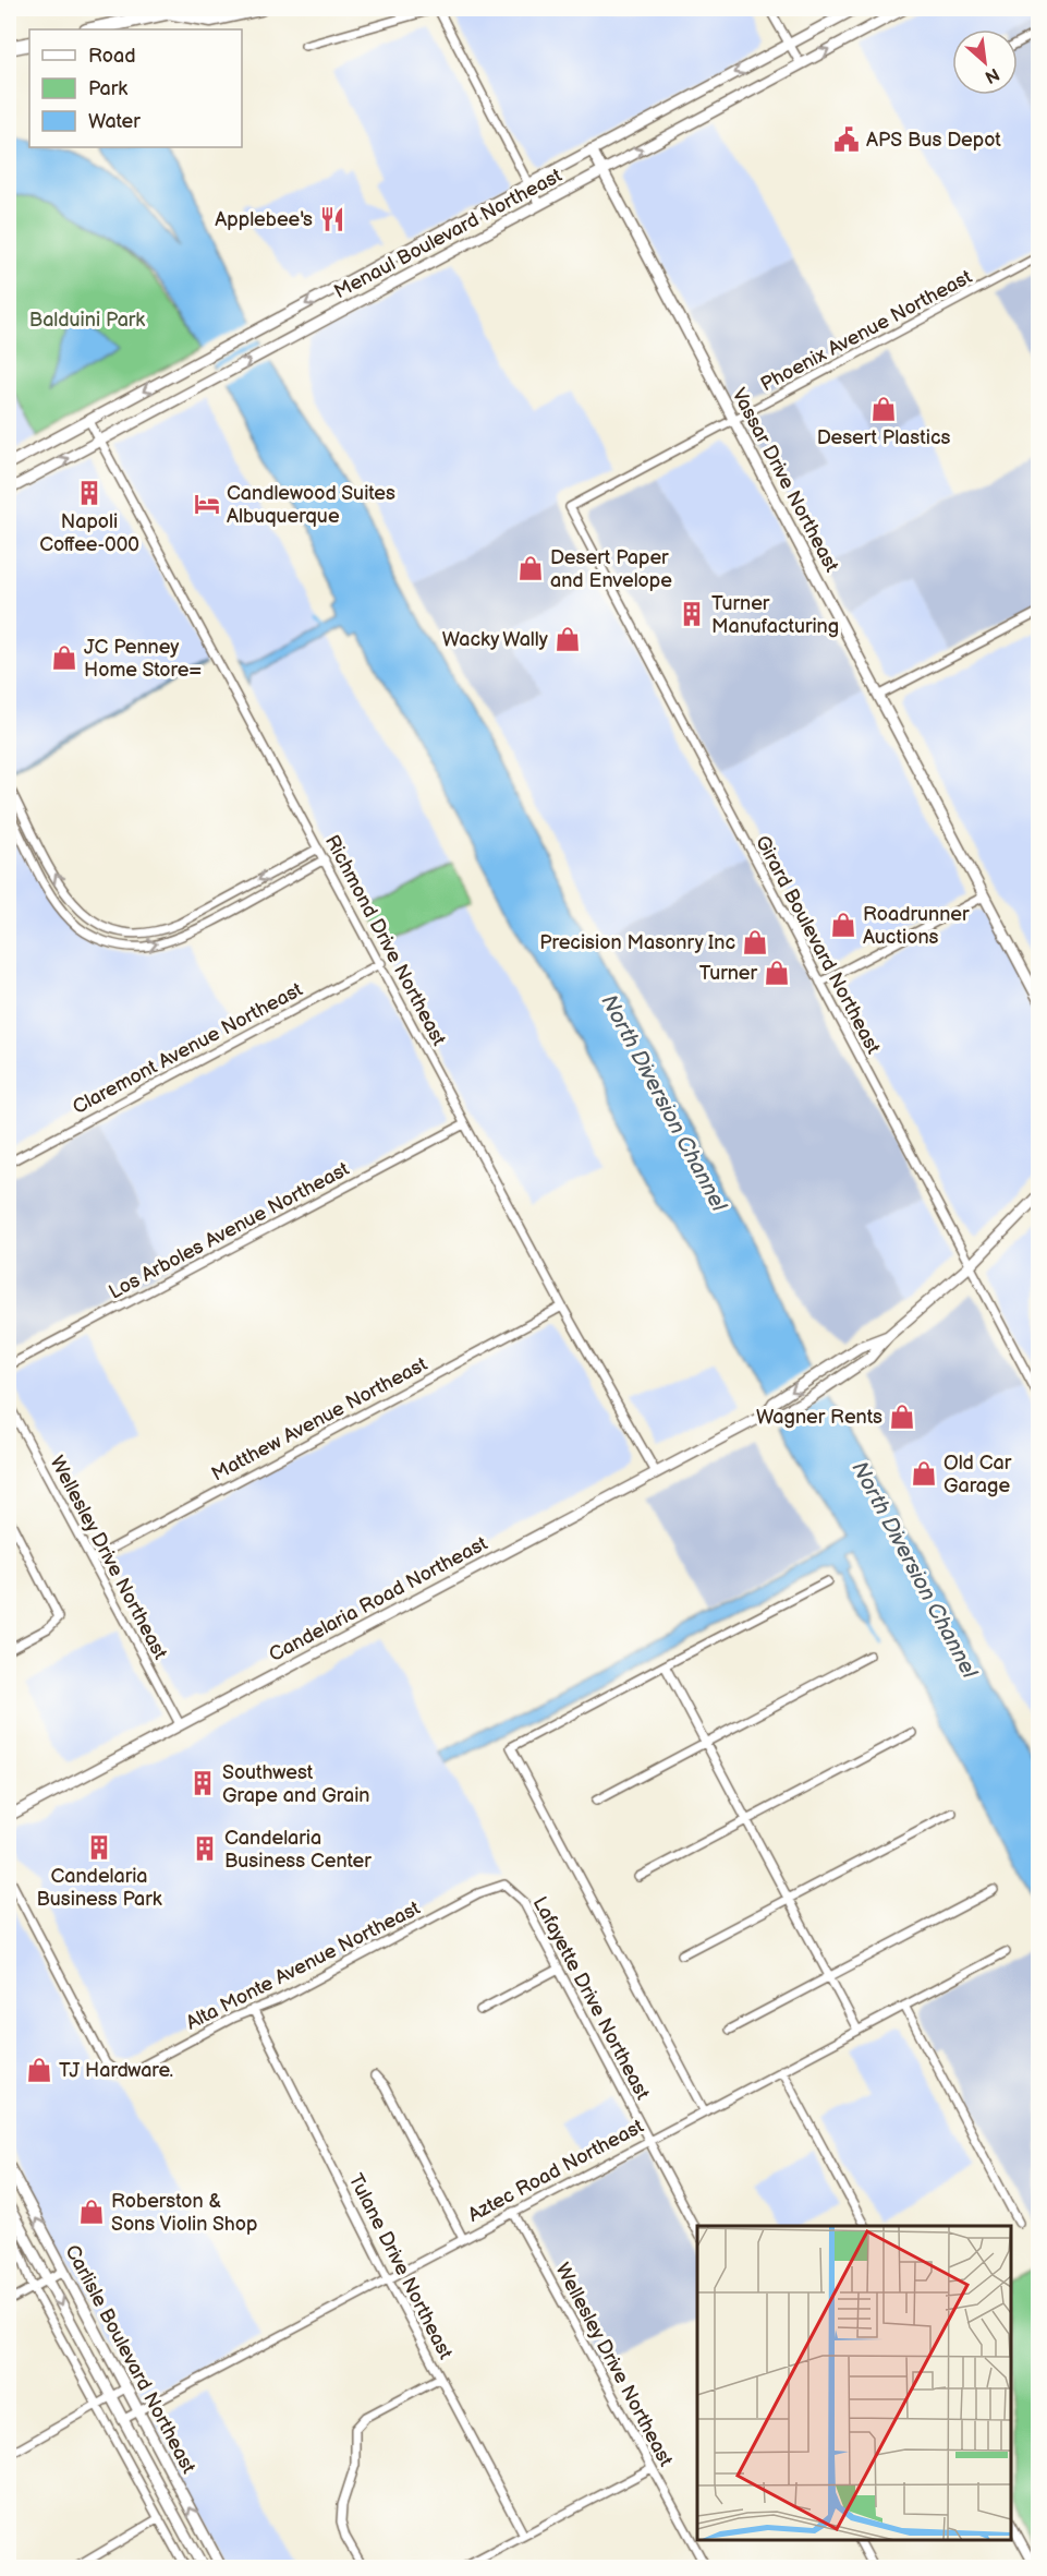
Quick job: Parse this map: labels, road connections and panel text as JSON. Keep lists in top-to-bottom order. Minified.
{"streets":{"main road":["Menaul Boulevard Northeast","Vassar Drive Northeast","Candelaria Road Northeast","Carlisle Boulevard Northeast"],"street":["Phoenix Avenue Northeast","Richmond Drive Northeast","Girard Boulevard Northeast","Claremont Avenue Northeast","Los Arboles Avenue Northeast","Matthew Avenue Northeast","Wellesley Drive Northeast","Alta Monte Avenue Northeast","Lafayette Drive Northeast","Aztec Road Northeast","Tulane Drive Northeast"]},"crossings":[["Menaul Boulevard Northeast","Vassar Drive Northeast"],["Menaul Boulevard Northeast","Richmond Drive Northeast"],["Phoenix Avenue Northeast","Vassar Drive Northeast"],["Phoenix Avenue Northeast","Girard Boulevard Northeast"],["Richmond Drive Northeast","Claremont Avenue Northeast"],["Richmond Drive Northeast","Los Arboles Avenue Northeast"],["Richmond Drive Northeast","Matthew Avenue Northeast"],["Richmond Drive Northeast","Candelaria Road Northeast"],["Girard Boulevard Northeast","Candelaria Road Northeast"],["Matthew Avenue Northeast","Wellesley Drive Northeast"],["Wellesley Drive Northeast","Candelaria Road Northeast"],["Wellesley Drive Northeast","Aztec Road Northeast"],["Alta Monte Avenue Northeast","Lafayette Drive Northeast"],["Alta Monte Avenue Northeast","Tulane Drive Northeast"],["Lafayette Drive Northeast","Aztec Road Northeast"],["Aztec Road Northeast","Tulane Drive Northeast"],["Aztec Road Northeast","Carlisle Boulevard Northeast"]],"water":["North Diversion Channel"],"parks":["Balduini Park"],"places":{"public building":["APS Bus Depot"],"restaurant":["Applebee's"],"shop":["Desert Plastics","Desert Paper and Envelope","Wacky Wally","JC Penney Home Store=","Roadrunner Auctions","Precision Masonry Inc","Turner","Wagner Rents","Old Car Garage","TJ Hardware.","Roberston & Sons Violin Shop"],"building":["Napoli Coffee-000","Turner Manufacturing","Southwest Grape and Grain","Candelaria Business Park","Candelaria Business Center"],"hotel":["Candlewood Suites Albuquerque"]},"legend":["Road","Park","Water"],"north":"bottom right"}
